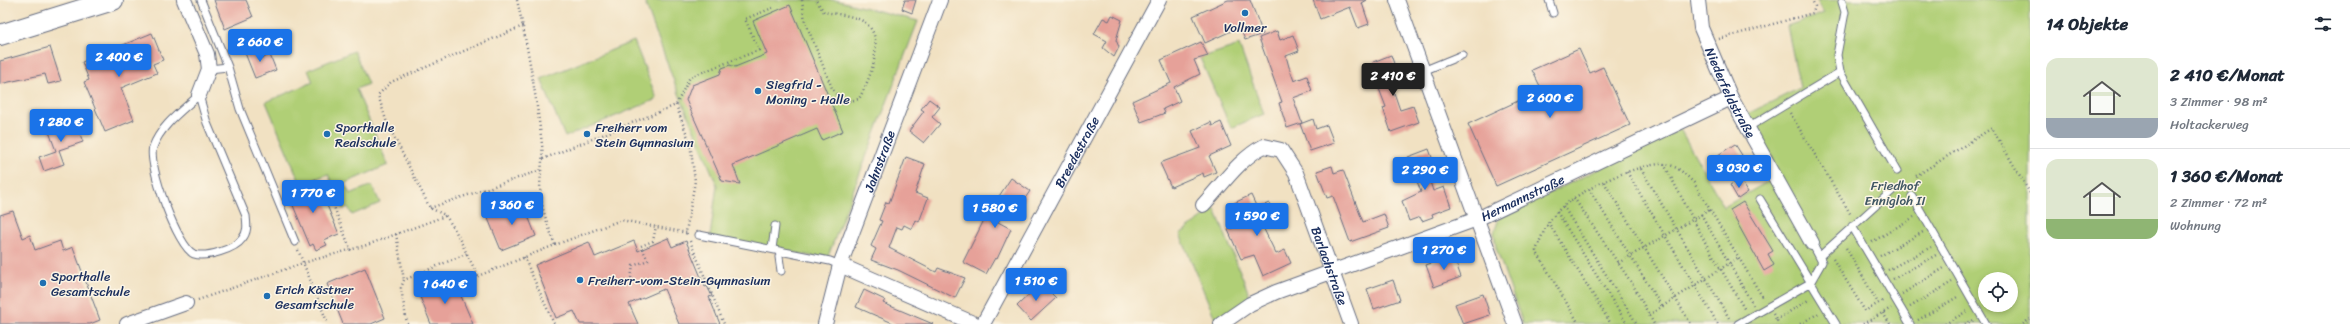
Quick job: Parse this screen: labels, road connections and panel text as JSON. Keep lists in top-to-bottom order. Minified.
{"streets":{"street":["Niederfeldstraße","Breedestraße","Jahnstraße","Hermannstraße","Barlachstraße"]},"crossings":[["Niederfeldstraße","Hermannstraße"],["Hermannstraße","Barlachstraße"]],"parks":["Friedhof Ennigloh II"],"places":["Vollmer","Siegfrid - Moning - Halle","Sporthalle Realschule","Freiherr vom Stein Gymnasium","Freiherr-vom-Stein-Gymnasium","Sporthalle Gesamtschule","Erich Kästner Gesamtschule"],"page":{"heading":"14 Objekte","price":["2 660 €","2 400 €","2 410 €","2 600 €","1 280 €","3 030 €","2 290 €","1 770 €","1 360 €","1 580 €","1 590 €","1 270 €","1 510 €","1 640 €"],"list":[{"name":"2 410 €/Monat","note":"3 Zimmer · 98 m² · Holtackerweg"},{"name":"1 360 €/Monat","note":"2 Zimmer · 72 m² · Wohnung"}]}}
